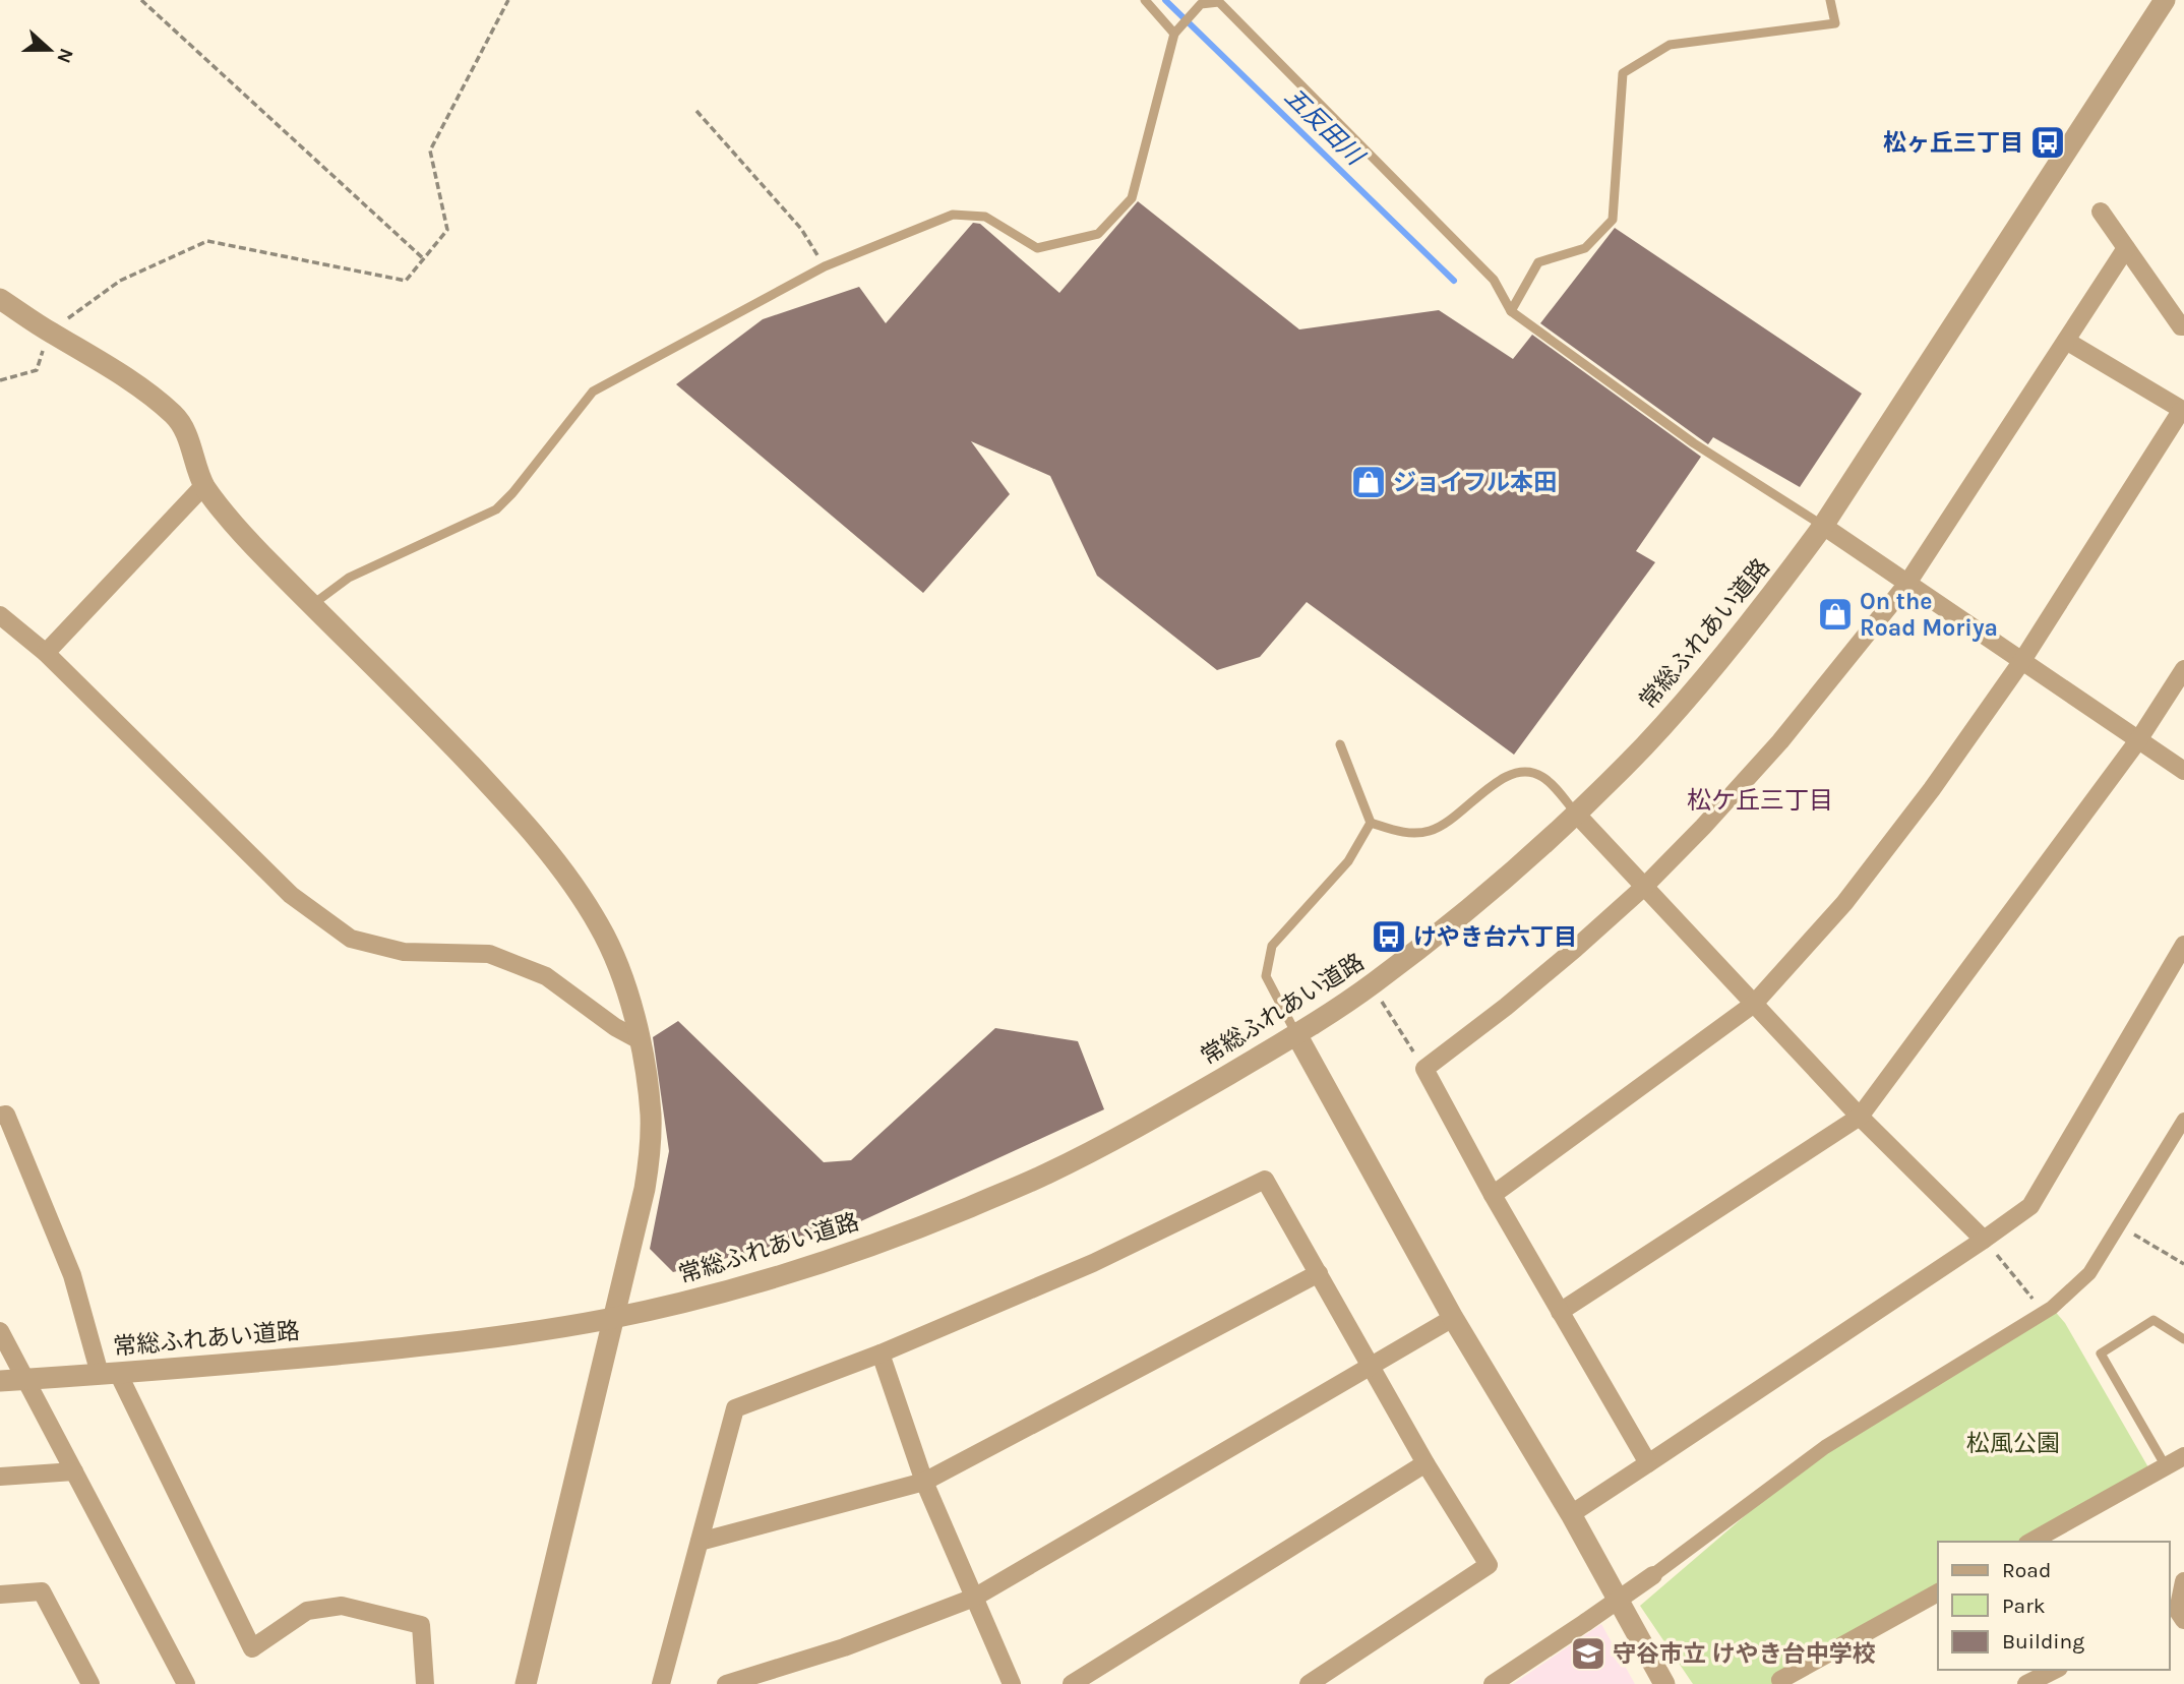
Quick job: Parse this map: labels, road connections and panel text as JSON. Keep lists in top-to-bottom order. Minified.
{"streets":{"street":["常総ふれあい道路"]},"districts":["松ケ丘三丁目"],"water":["五反田川"],"parks":["松風公園"],"places":{"bus stop":["松ヶ丘三丁目","けやき台六丁目"],"shop":["ジョイフル本田","On the Road Moriya"],"school or university":["守谷市立 けやき台中学校"]},"legend":["Road","Park","Building"],"north":"right"}
